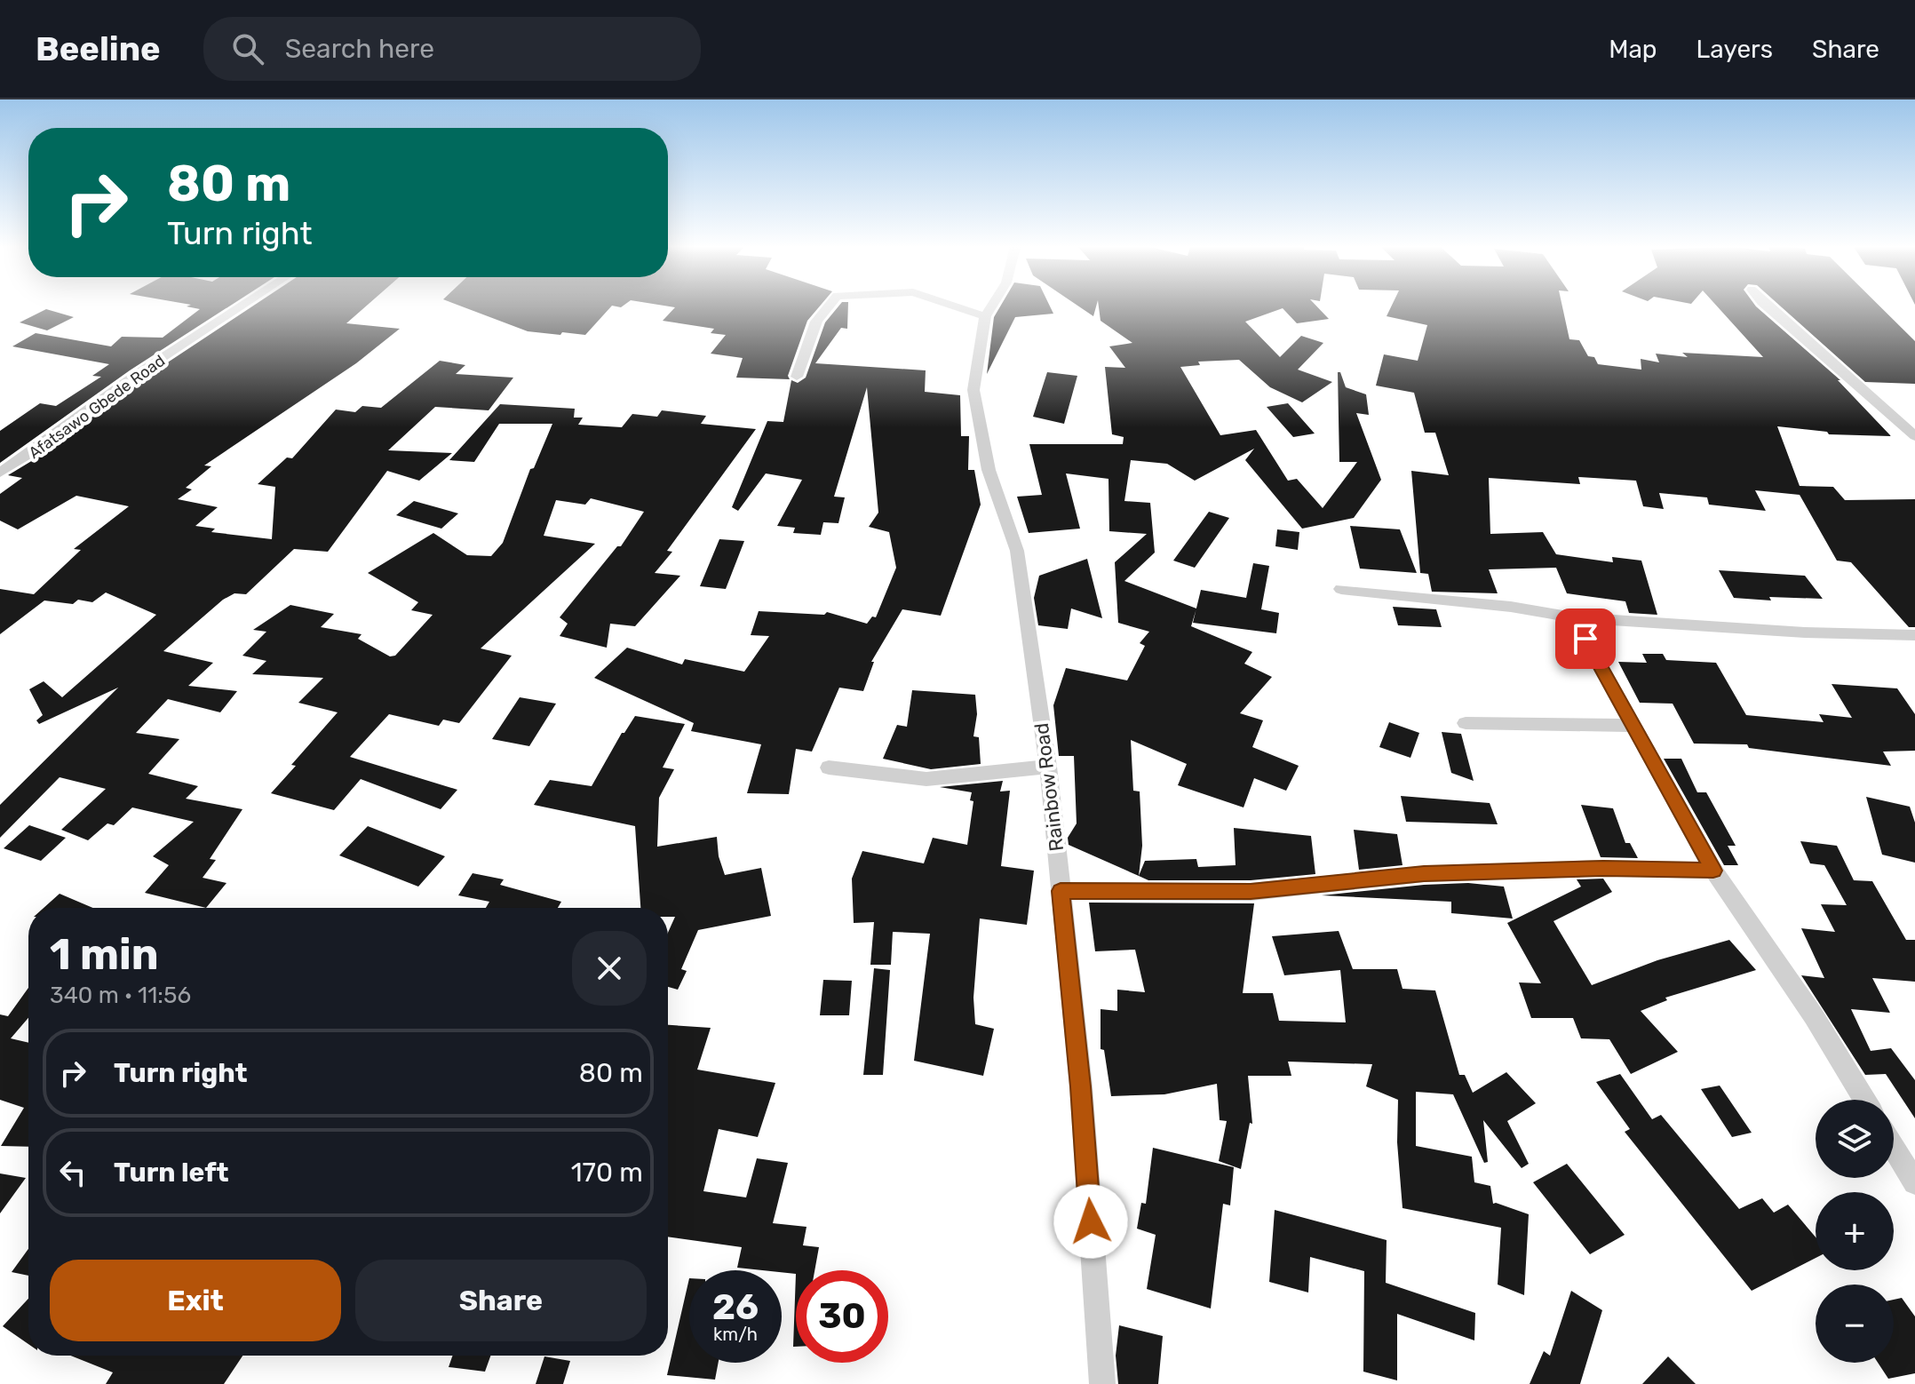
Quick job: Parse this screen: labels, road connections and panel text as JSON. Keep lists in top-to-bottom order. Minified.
{"streets":{"street":["Afatsawo Gbede Road","Rainbow Road"]},"page":{"header":"Beeline","search":"Search here","nav":["Map","Layers","Share"],"turn":["80 m","Turn right"],"heading":["1 min","340 m · 11:56"],"list":[{"name":"Turn right","value":"80 m"},{"name":"Turn left","value":"170 m"}],"map_buttons":["+","−"],"buttons":["Exit","Share"],"speed":"26 km/h","limit":"30"}}
